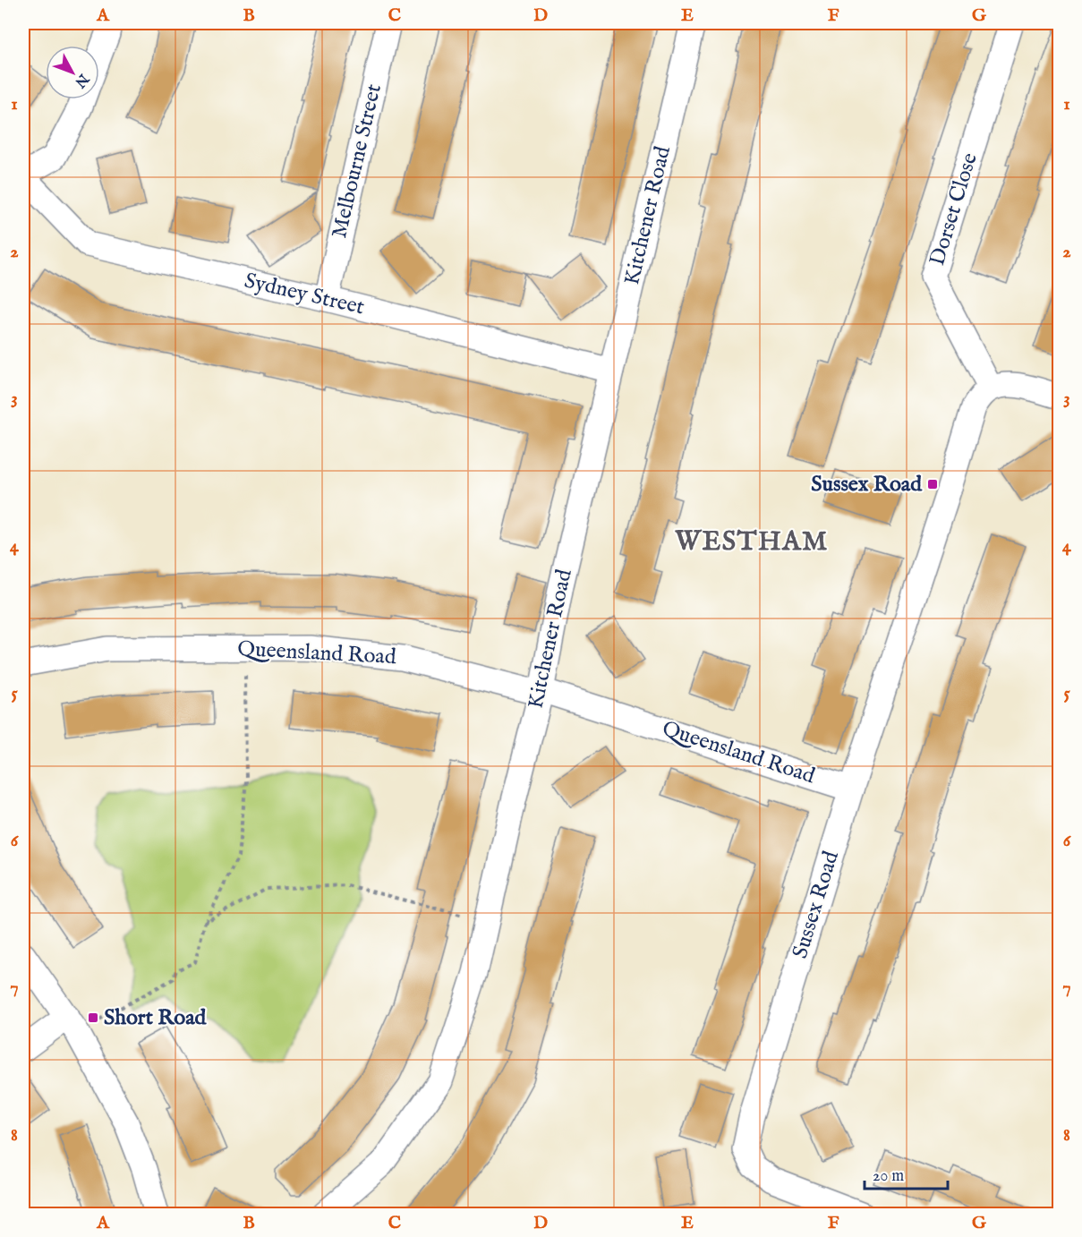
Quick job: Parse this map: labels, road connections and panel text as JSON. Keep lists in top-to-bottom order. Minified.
{"streets":{"street":["Melbourne Street","Dorset Close","Kitchener Road","Sydney Street","Queensland Road","Sussex Road"]},"crossings":[["Melbourne Street","Sydney Street"],["Dorset Close","Sussex Road"],["Kitchener Road","Sydney Street"],["Kitchener Road","Queensland Road"],["Queensland Road","Sussex Road"]],"districts":["WESTHAM"],"places":{"transit":["Sussex Road","Short Road"]},"scale_bar":"20 m","north":"bottom right","grid":{"columns":["A","B","C","D","E","F","G"],"rows":["1","2","3","4","5","6","7","8"]}}
